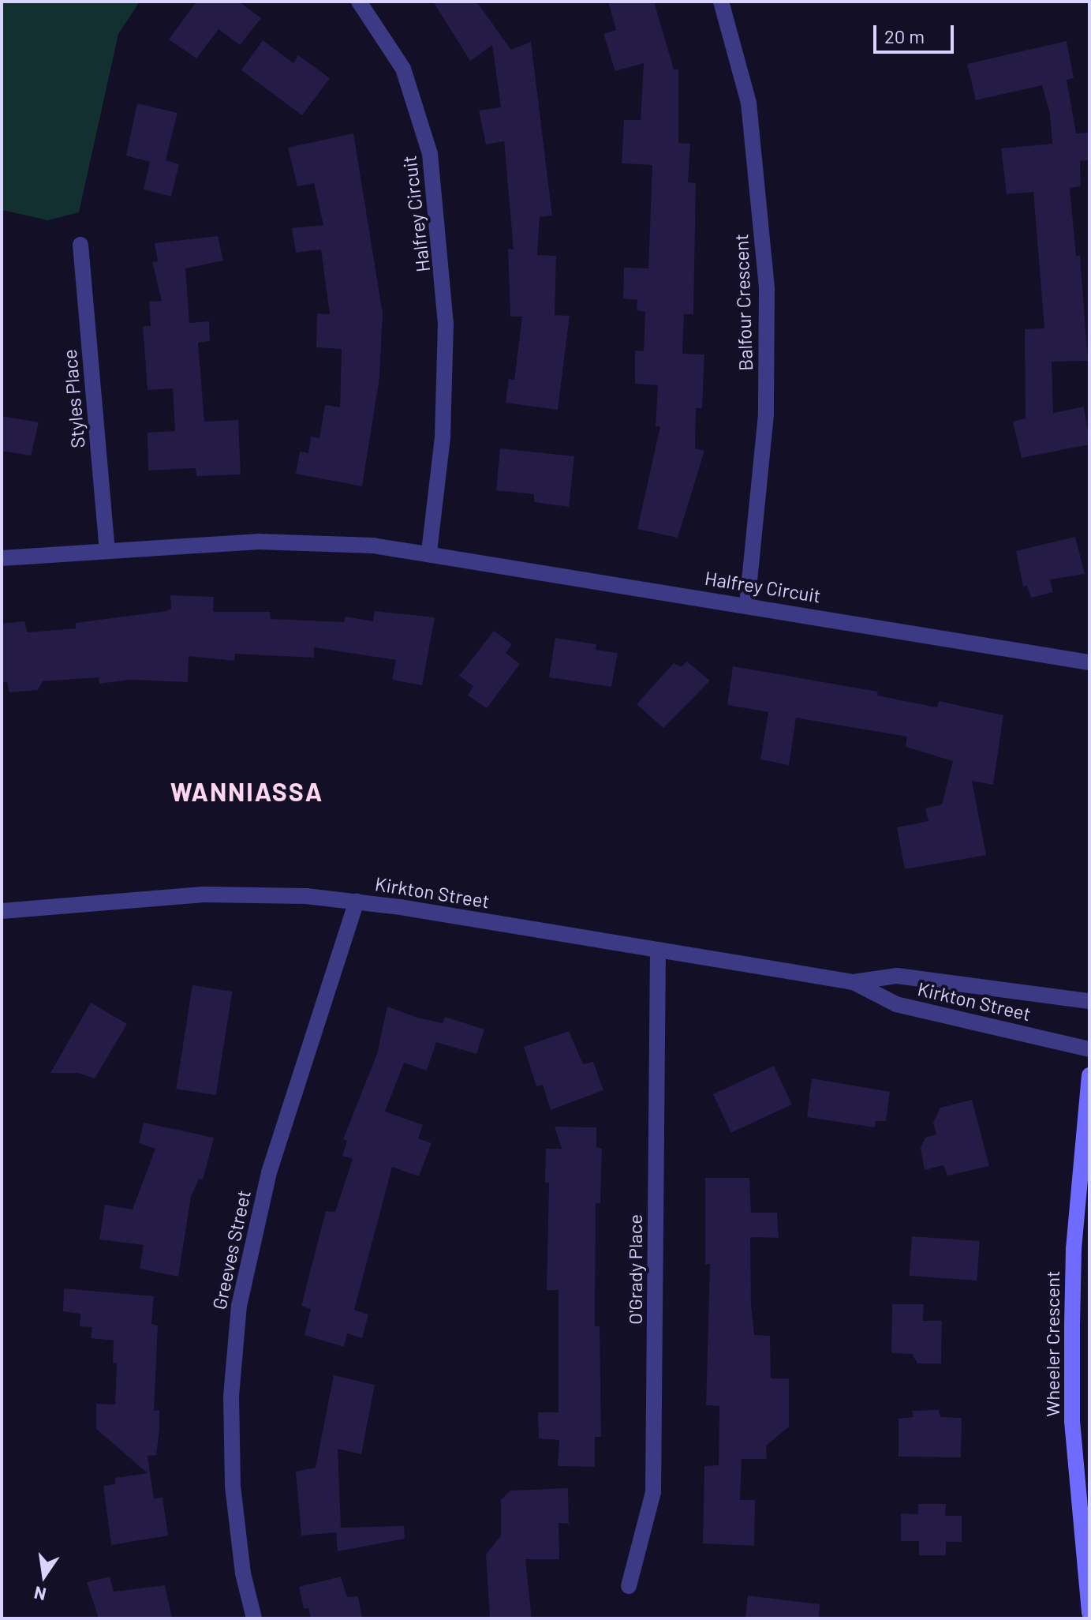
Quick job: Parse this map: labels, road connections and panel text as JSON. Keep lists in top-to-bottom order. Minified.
{"streets":{"street":["Halfrey Circuit","Balfour Crescent","Styles Place","Kirkton Street","Greeves Street","O'Grady Place","Wheeler Crescent"]},"crossings":[["Halfrey Circuit","Balfour Crescent"],["Halfrey Circuit","Styles Place"],["Kirkton Street","Greeves Street"],["Kirkton Street","O'Grady Place"]],"districts":["WANNIASSA"],"scale_bar":"20 m","north":"bottom"}
